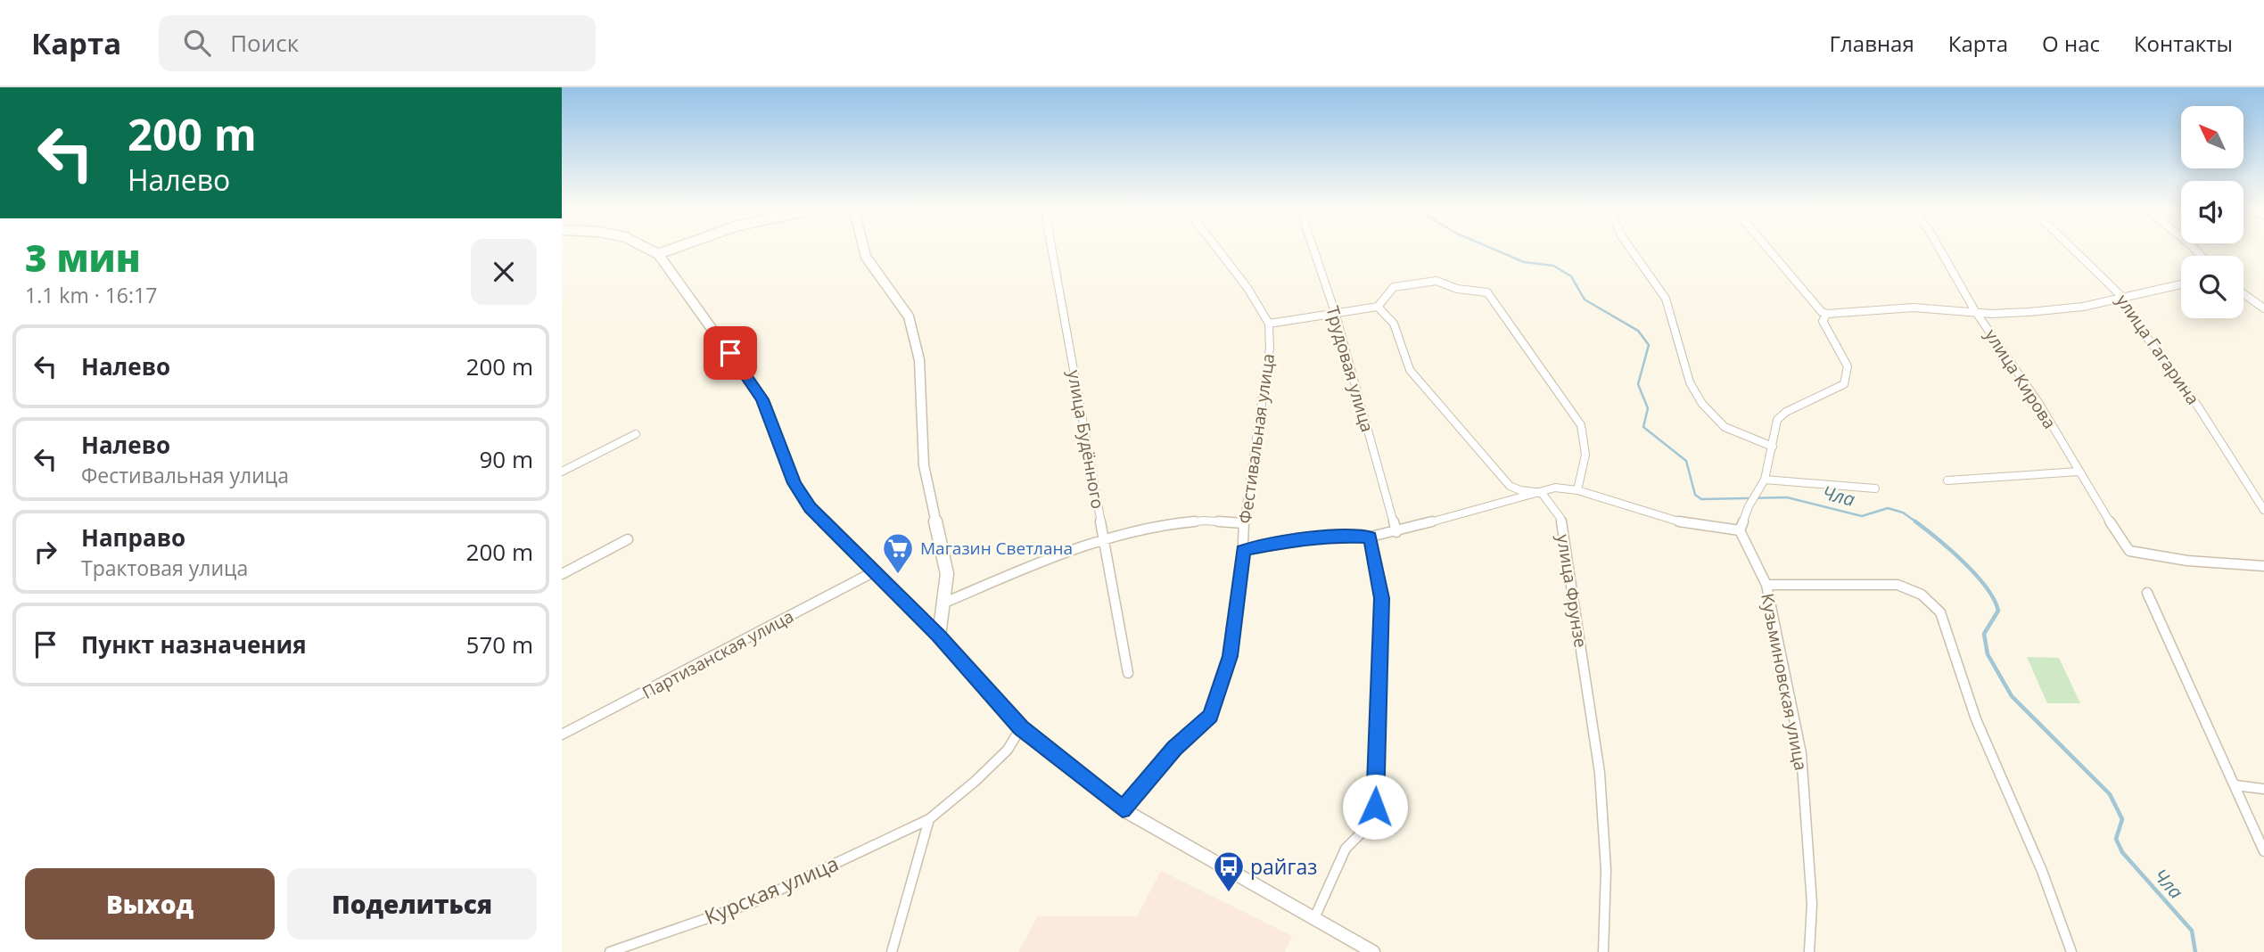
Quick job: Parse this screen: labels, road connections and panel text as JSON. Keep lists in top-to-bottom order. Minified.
{"streets":{"street":["улица Гагарина","Трудовая улица","улица Кирова","Фестивальная улица","улица Будённого","улица Фрунзе","Партизанская улица","Кузьминовская улица","Курская улица"]},"water":["Чла"],"places":{"supermarket":["Магазин Светлана"],"bus stop":["райгаз"]},"north":"top left","page":{"header":"Карта","search":"Поиск","nav":["Главная","Карта","О нас","Контакты"],"turn":["200 m","Налево"],"heading":["3 мин","1.1 km · 16:17"],"list":[{"name":"Налево","value":"200 m"},{"name":"Налево","note":"Фестивальная улица","value":"90 m"},{"name":"Направо","note":"Трактовая улица","value":"200 m"},{"name":"Пункт назначения","value":"570 m"}],"buttons":["Выход","Поделиться"]}}
